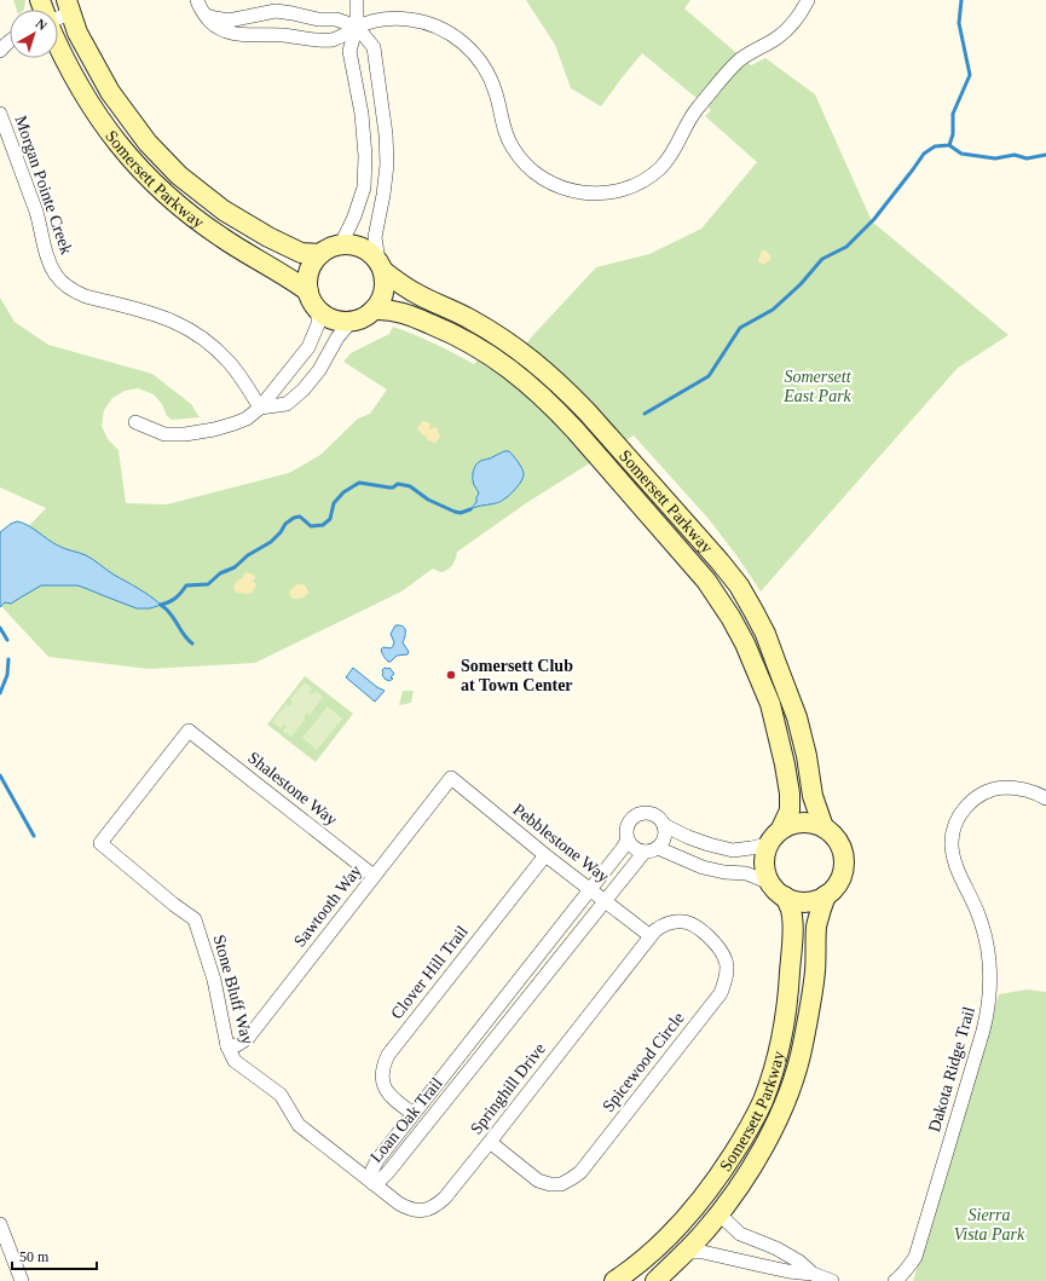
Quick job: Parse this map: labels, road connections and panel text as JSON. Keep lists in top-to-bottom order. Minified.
{"streets":{"main road":["Somersett Parkway"],"street":["Morgan Pointe Creek","Shalestone Way","Pebblestone Way","Sawtooth Way","Clover Hill Trail","Stone Bluff Way","Spicewood Circle","Dakota Ridge Trail","Springhill Drive","Loan Oak Trail"]},"crossings":[["Shalestone Way","Sawtooth Way"],["Shalestone Way","Stone Bluff Way"],["Pebblestone Way","Sawtooth Way"],["Pebblestone Way","Clover Hill Trail"],["Pebblestone Way","Spicewood Circle"],["Pebblestone Way","Springhill Drive"],["Pebblestone Way","Loan Oak Trail"],["Sawtooth Way","Stone Bluff Way"],["Clover Hill Trail","Loan Oak Trail"],["Stone Bluff Way","Springhill Drive"],["Stone Bluff Way","Loan Oak Trail"],["Spicewood Circle","Springhill Drive"],["Springhill Drive","Loan Oak Trail"]],"parks":["Somersett East Park","Sierra Vista Park"],"places":["Somersett Club at Town Center"],"scale_bar":"50 m","north":"top right"}
